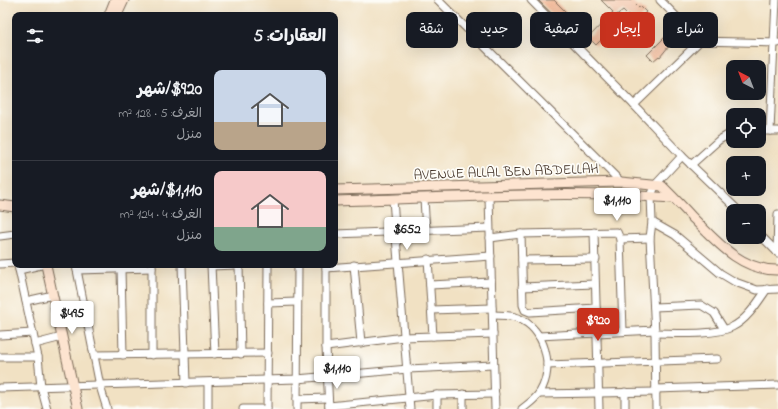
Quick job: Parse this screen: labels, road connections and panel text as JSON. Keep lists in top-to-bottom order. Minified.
{"streets":{"street":["AVENUE ALLAL BEN ABDELLAH"]},"north":"top left","page":{"chip":["شراء","إيجار","تصفية","جديد","شقة"],"heading":"العقارات: 5","map_buttons":["+","−"],"list":[{"name":"$920/شهر","note":"الغرف: 5 · 128 m² · منزل"},{"name":"$1,110/شهر","note":"الغرف: 4 · 124 m² · منزل"}],"price":["$1,110","$652","$495","$920","$1,110"]}}
